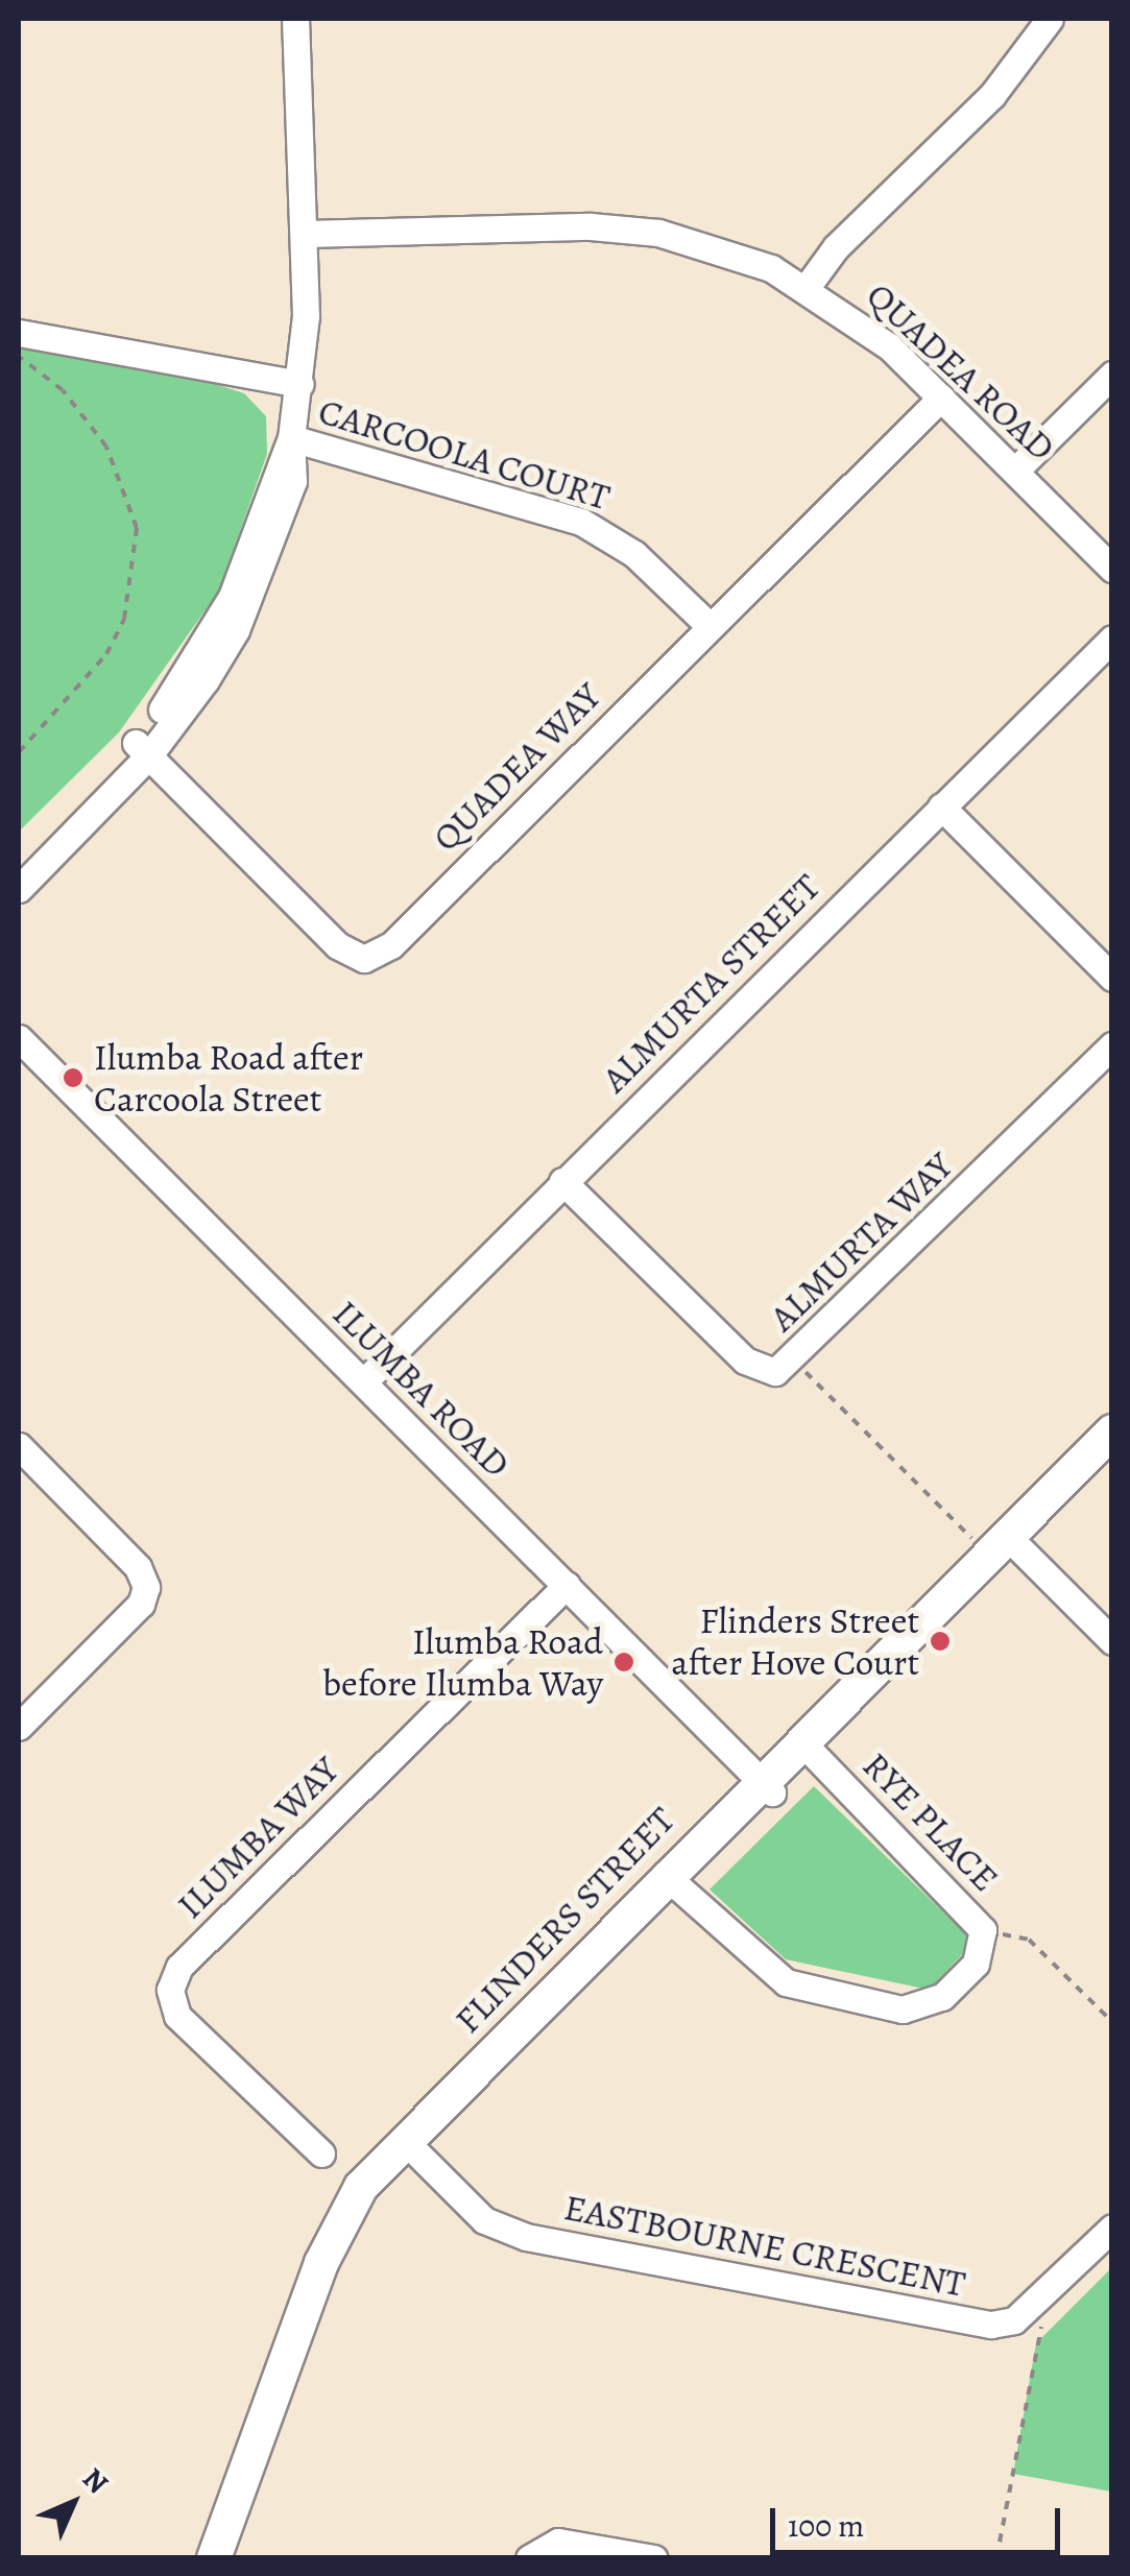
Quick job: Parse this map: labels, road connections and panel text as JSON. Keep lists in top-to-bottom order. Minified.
{"streets":{"main road":["FLINDERS STREET"],"street":["QUADEA ROAD","CARCOOLA COURT","QUADEA WAY","ALMURTA STREET","ALMURTA WAY","ILUMBA ROAD","RYE PLACE","ILUMBA WAY","EASTBOURNE CRESCENT"]},"crossings":[["QUADEA ROAD","QUADEA WAY"],["CARCOOLA COURT","QUADEA WAY"],["ALMURTA STREET","ALMURTA WAY"],["ALMURTA STREET","ILUMBA ROAD"],["ILUMBA ROAD","ILUMBA WAY"],["ILUMBA ROAD","FLINDERS STREET"],["RYE PLACE","FLINDERS STREET"],["FLINDERS STREET","EASTBOURNE CRESCENT"]],"places":["Ilumba Road after Carcoola Street","Flinders Street after Hove Court","Ilumba Road before Ilumba Way"],"scale_bar":"100 m","north":"top right"}
